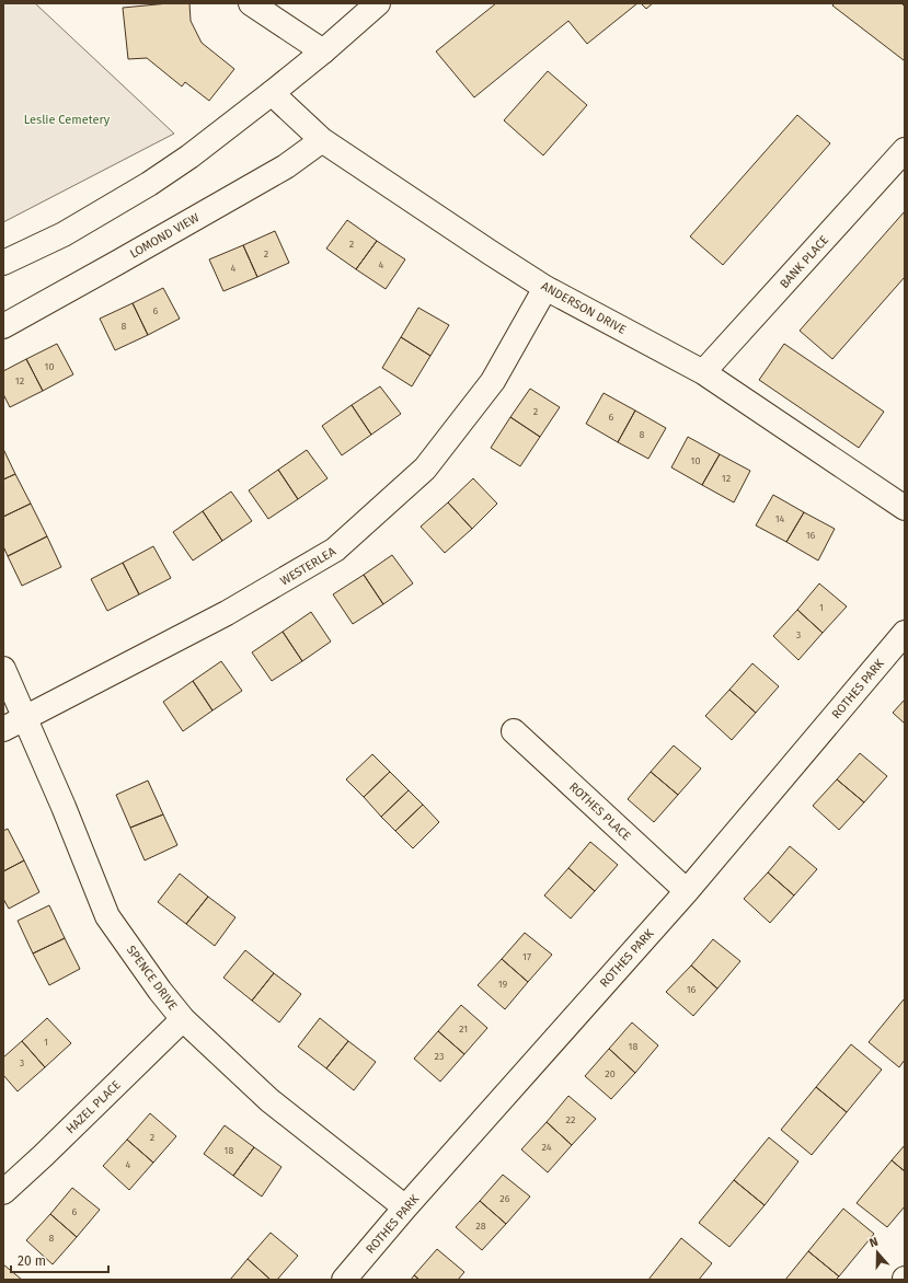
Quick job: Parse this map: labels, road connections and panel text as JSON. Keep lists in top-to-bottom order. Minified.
{"streets":{"street":["LOMOND VIEW","BANK PLACE","ANDERSON DRIVE","WESTERLEA","ROTHES PARK","ROTHES PLACE","SPENCE DRIVE","HAZEL PLACE"]},"crossings":[["LOMOND VIEW","ANDERSON DRIVE"],["BANK PLACE","ANDERSON DRIVE"],["ANDERSON DRIVE","WESTERLEA"],["WESTERLEA","SPENCE DRIVE"],["ROTHES PARK","ROTHES PLACE"],["ROTHES PARK","SPENCE DRIVE"],["SPENCE DRIVE","HAZEL PLACE"]],"parks":["Leslie Cemetery"],"house_numbers":["2","2","4","4","6","8","10","12","2","6","8","10","12","14","16","1","3","17","19","16","21","1","18","23","3","20","22","2","24","18","4","26","6","28","8"],"scale_bar":"20 m","north":"top"}
